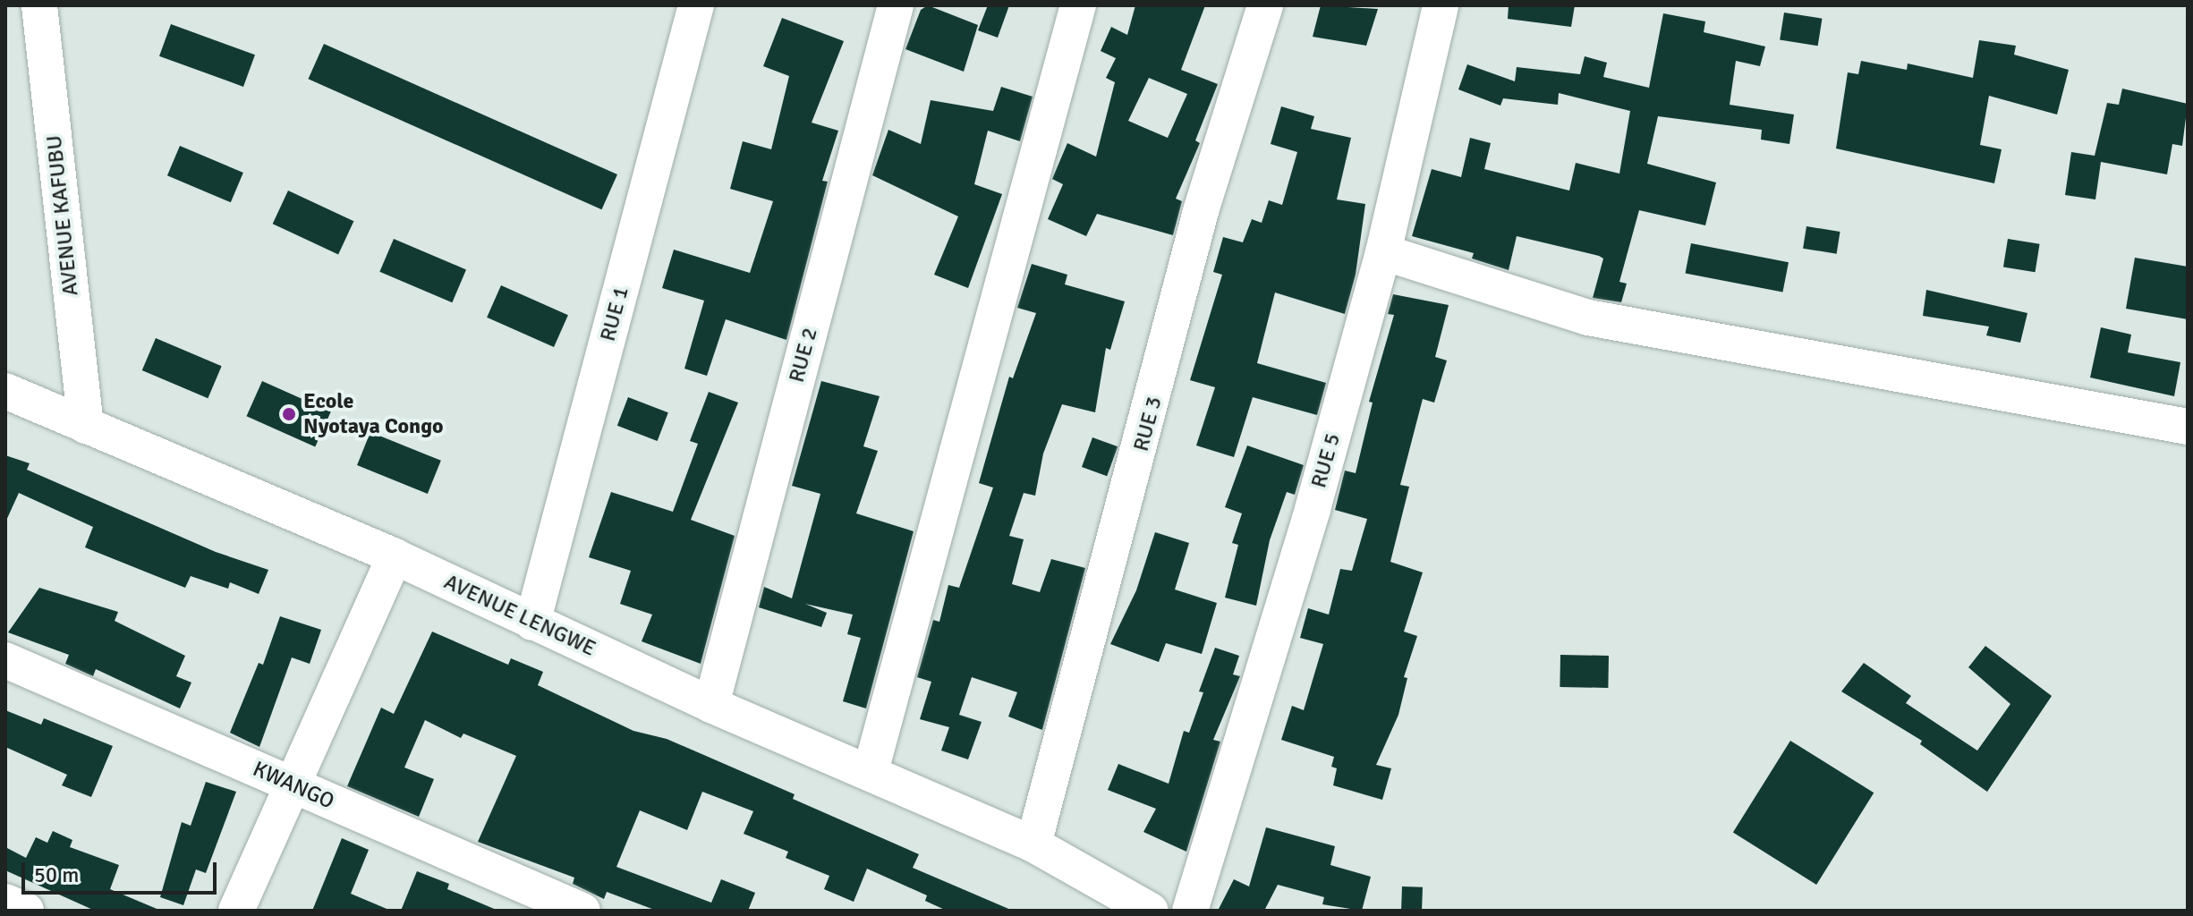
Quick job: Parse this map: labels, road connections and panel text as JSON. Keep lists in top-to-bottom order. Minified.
{"streets":{"street":["AVENUE KAFUBU","RUE 1","RUE 2","RUE 3","RUE 5","AVENUE LENGWE","KWANGO"]},"crossings":[["AVENUE KAFUBU","AVENUE LENGWE"],["RUE 1","AVENUE LENGWE"],["RUE 2","AVENUE LENGWE"],["RUE 3","AVENUE LENGWE"]],"places":["Ecole Nyotaya Congo"],"scale_bar":"50 m"}
